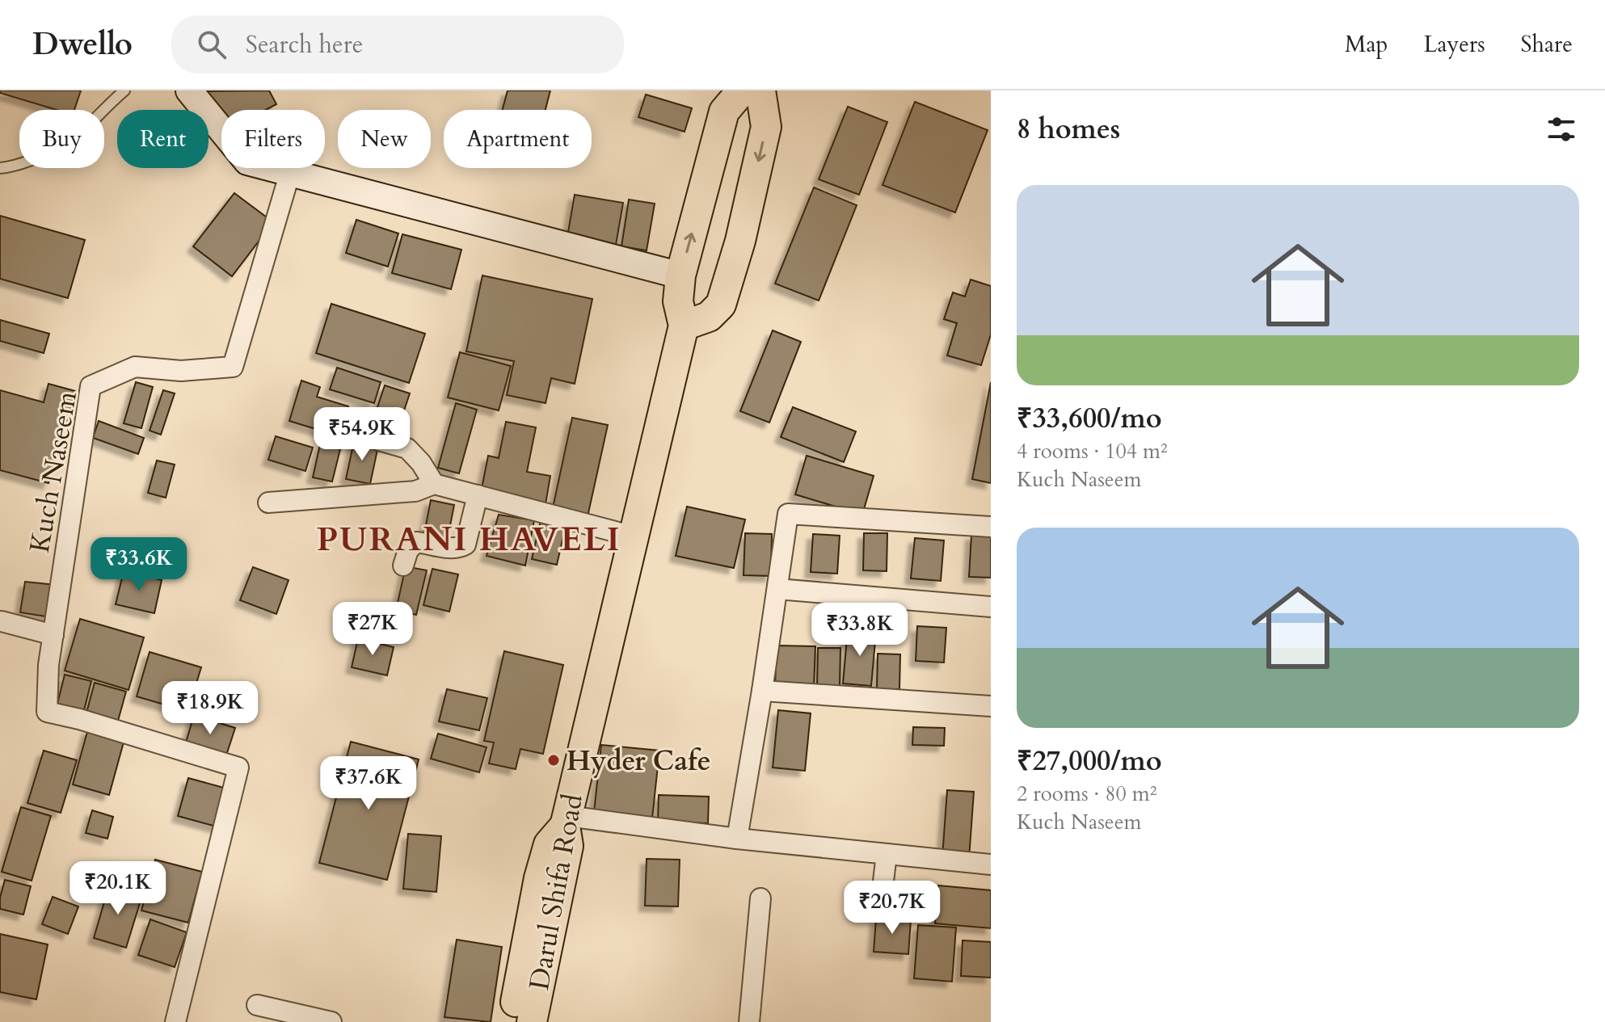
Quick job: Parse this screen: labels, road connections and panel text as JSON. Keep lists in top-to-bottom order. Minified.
{"streets":{"main road":["Darul Shifa Road"],"street":["Kuch Naseem"]},"districts":["PURANI HAVELI"],"places":["Hyder Cafe"],"page":{"header":"Dwello","search":"Search here","nav":["Map","Layers","Share"],"heading":"8 homes","chip":["Buy","Rent","Filters","New","Apartment"],"list":[{"name":"₹33,600/mo","note":"4 rooms · 104 m² · Kuch Naseem"},{"name":"₹27,000/mo","note":"2 rooms · 80 m² · Kuch Naseem"}],"price":["₹54.9K","₹33.6K","₹27K","₹33.8K","₹18.9K","₹37.6K","₹20.1K","₹20.7K"]}}
